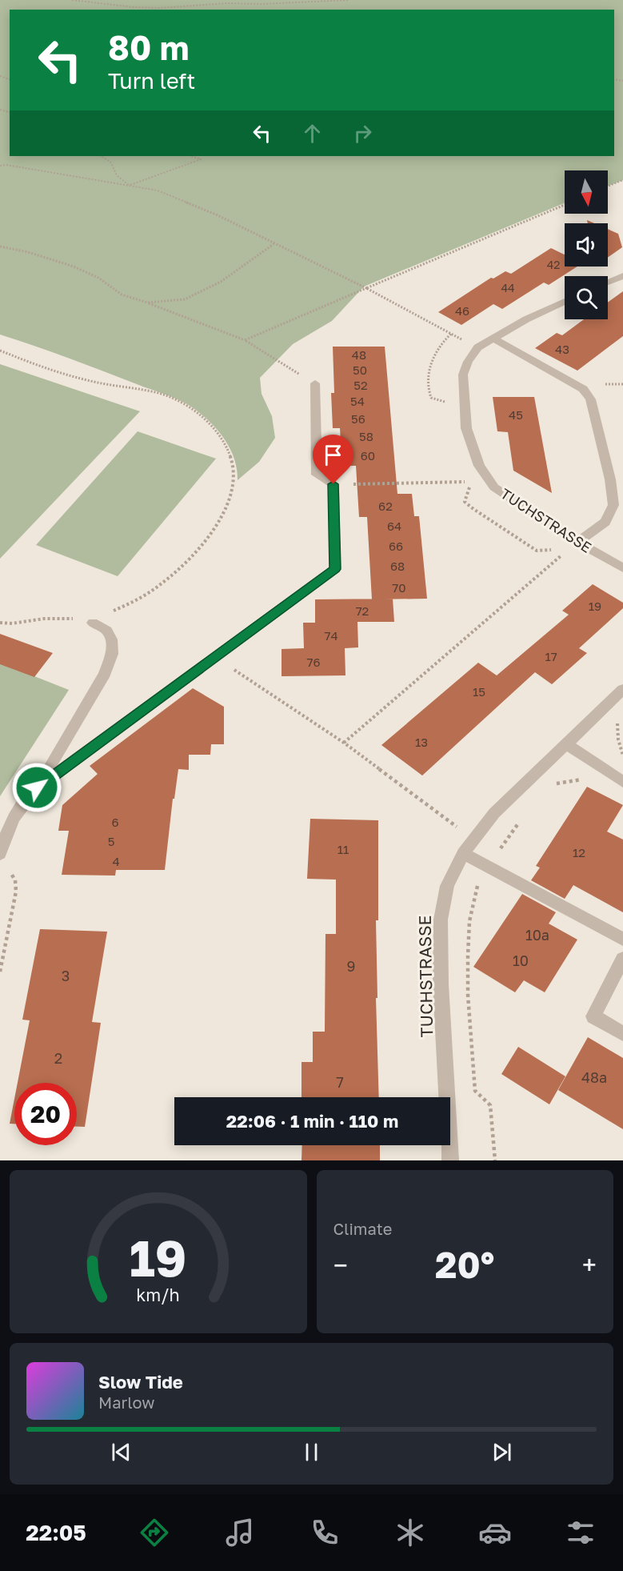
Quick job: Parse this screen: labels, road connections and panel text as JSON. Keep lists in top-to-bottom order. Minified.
{"streets":{"street":["TUCHSTRASSE"]},"house_numbers":["42","44","46","43","48","50","52","54","45","56","58","60","62","64","66","68","70","19","72","74","17","76","15","13","6","5","11","12","4","10a","10","9","3","2","48a","7"],"north":"bottom","page":{"turn":["80 m","Turn left"],"limit":"20","trip":"22:06 · 1 min · 110 m","tile":"Climate","heat":["−","20°","+"],"song":["Slow Tide","Marlow"],"tabs":"22:05","gauge":["19","km/h"]}}
